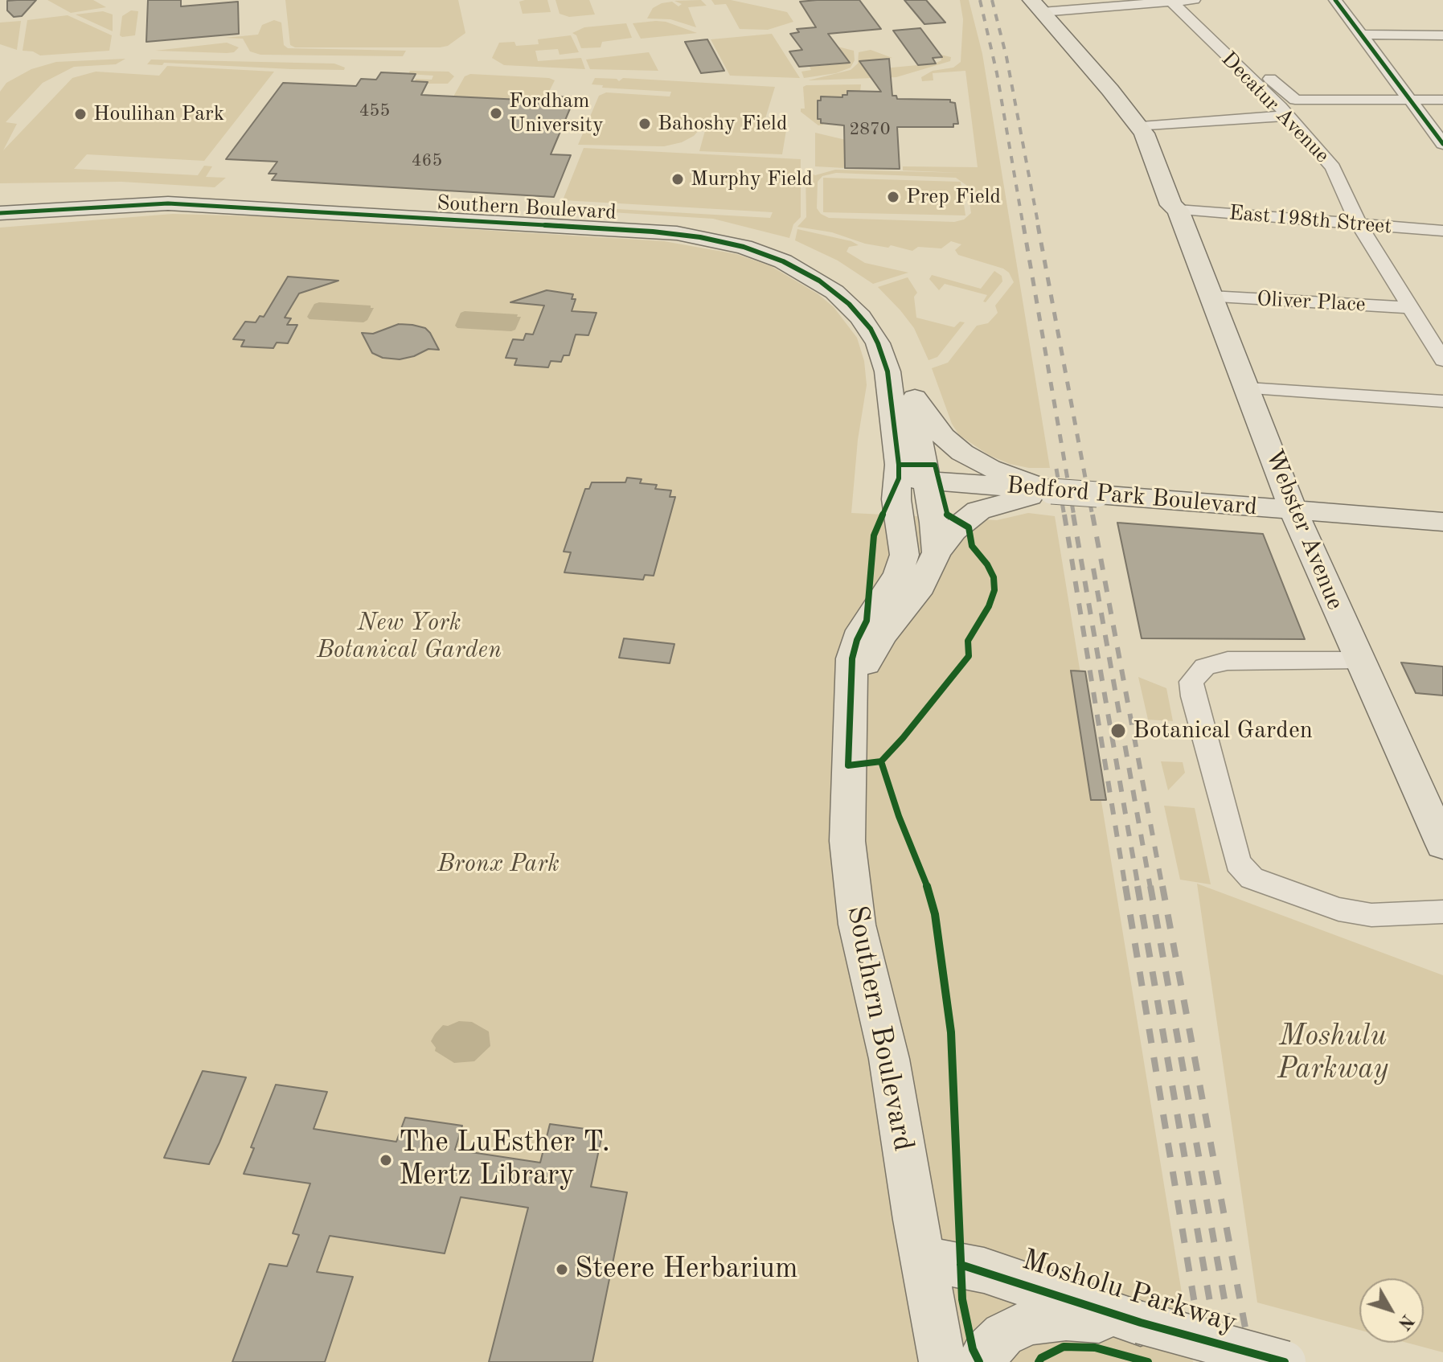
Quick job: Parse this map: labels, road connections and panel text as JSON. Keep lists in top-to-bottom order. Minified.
{"streets":{"main road":["Southern Boulevard","Bedford Park Boulevard","Webster Avenue","Mosholu Parkway"],"street":["Decatur Avenue","East 198th Street","Oliver Place"]},"crossings":[["Decatur Avenue","East 198th Street"],["Decatur Avenue","Oliver Place"],["Southern Boulevard","Bedford Park Boulevard"],["Southern Boulevard","Mosholu Parkway"],["East 198th Street","Webster Avenue"],["Oliver Place","Webster Avenue"],["Bedford Park Boulevard","Webster Avenue"]],"parks":["New York Botanical Garden","Bronx Park","Moshulu Parkway"],"places":["Fordham University","Houlihan Park","Bahoshy Field","Murphy Field","Prep Field","Botanical Garden","The LuEsther T. Mertz Library","Steere Herbarium"],"house_numbers":["455","2870","465"],"north":"bottom right"}
